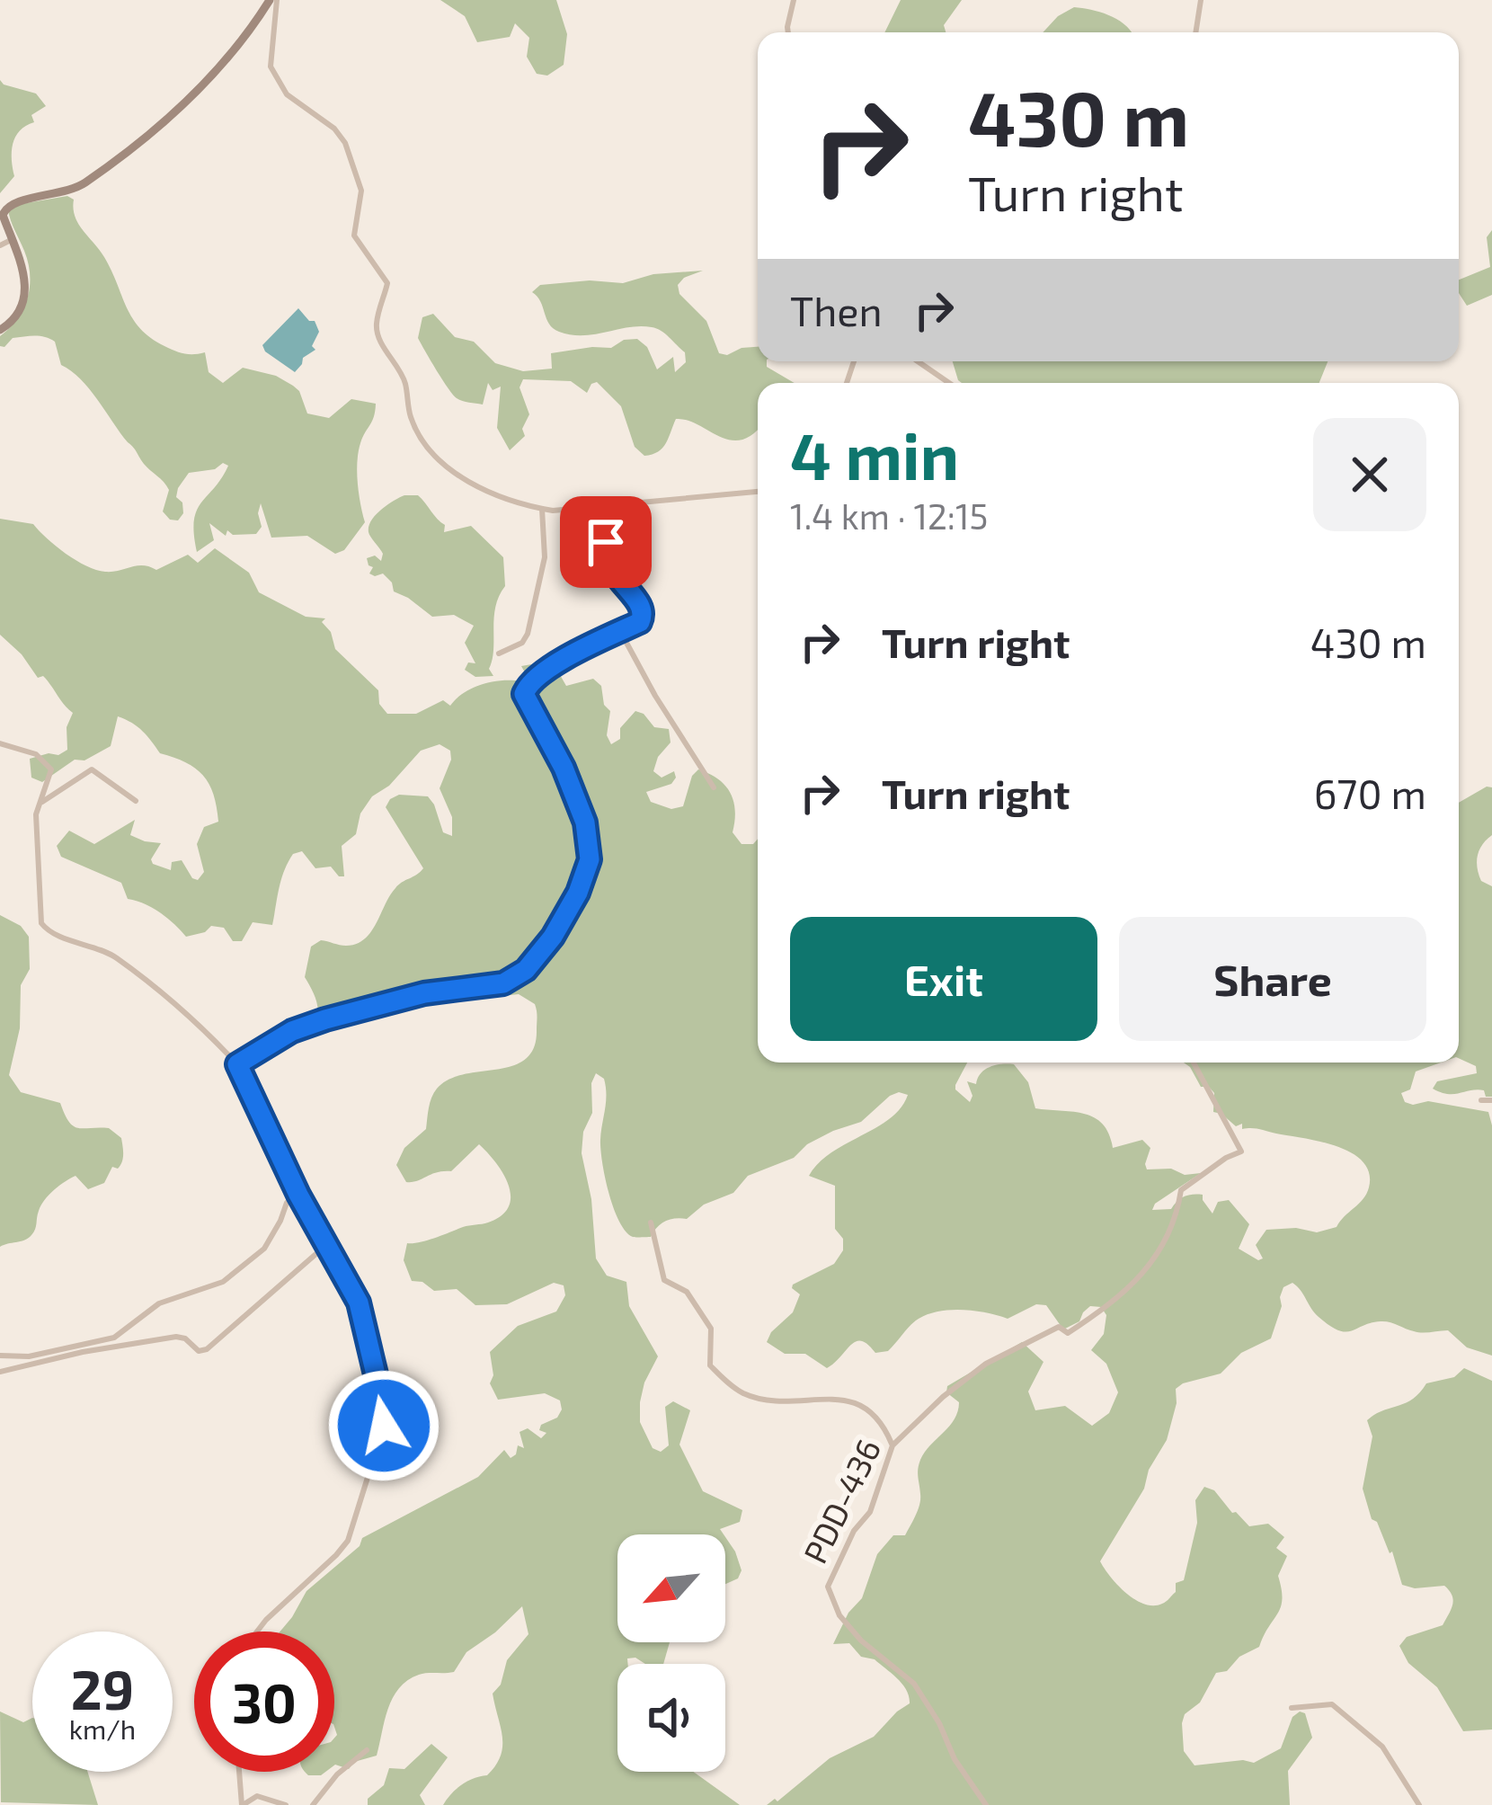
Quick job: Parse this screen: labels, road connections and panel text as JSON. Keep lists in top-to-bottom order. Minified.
{"streets":{"street":["PDD-436"]},"north":"bottom left","page":{"turn":["430 m","Turn right"],"then":"Then","heading":["4 min","1.4 km · 12:15"],"list":[{"name":"Turn right","value":"430 m"},{"name":"Turn right","value":"670 m"}],"buttons":["Exit","Share"],"speed":"29 km/h","limit":"30"}}
